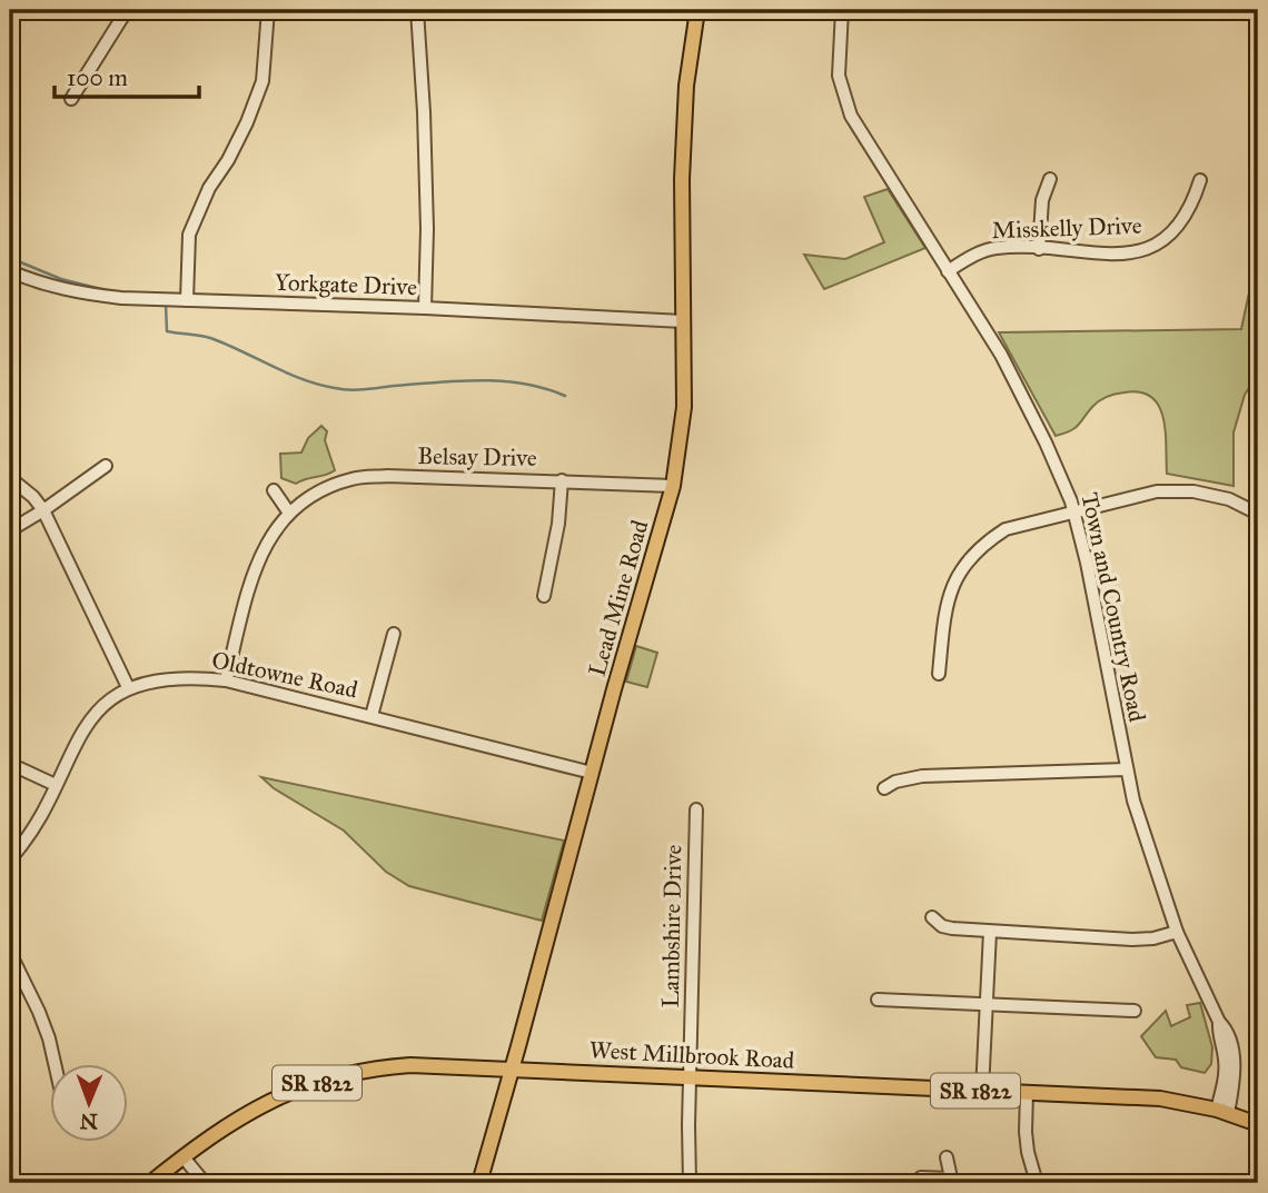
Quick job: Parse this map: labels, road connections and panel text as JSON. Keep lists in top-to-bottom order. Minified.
{"streets":{"main road":["Lead Mine Road","West Millbrook Road","SR 1822"],"street":["Misskelly Drive","Yorkgate Drive","Belsay Drive","Town and Country Road","Oldtowne Road","Lambshire Drive"]},"crossings":[["Misskelly Drive","Town and Country Road"],["Yorkgate Drive","Lead Mine Road"],["Belsay Drive","Lead Mine Road"],["Belsay Drive","Oldtowne Road"],["Lead Mine Road","Oldtowne Road"],["Lead Mine Road","West Millbrook Road"],["Town and Country Road","West Millbrook Road"],["Lambshire Drive","West Millbrook Road"]],"scale_bar":"100 m","north":"bottom"}
